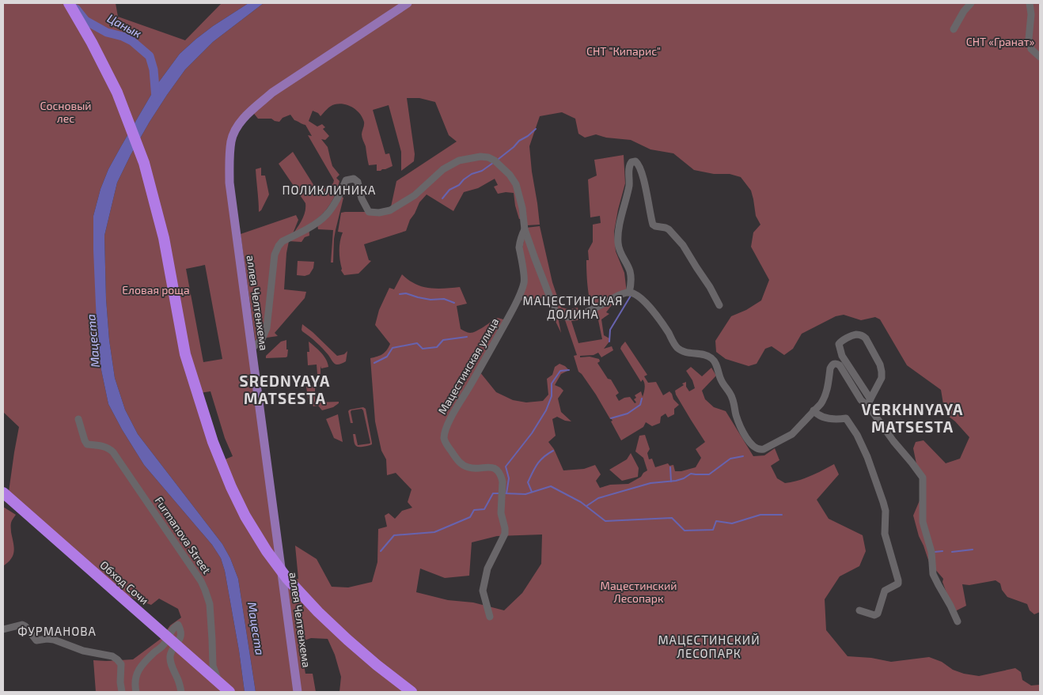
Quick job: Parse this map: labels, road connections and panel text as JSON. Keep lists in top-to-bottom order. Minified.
{"streets":{"highway":["Обход Сочи"],"main road":["аллея Челтенхема"],"street":["Мацестинская улица","Furmanova Street"]},"crossings":[["аллея Челтенхема","Мацестинская улица"]],"districts":["ПОЛИКЛИНИКА","МАЦЕСТИНСКАЯ ДОЛИНА","SREDNYAYA MATSESTA","VERKHNYAYA MATSESTA","ФУРМАНОВА","МАЦЕСТИНСКИЙ ЛЕСОПАРК"],"water":["Цанык","Мацеста"],"parks":["СНТ «Гранат»","СНТ \"Кипарис\"","Сосновый лес","Еловая роща","Мацестинский Лесопарк"]}
